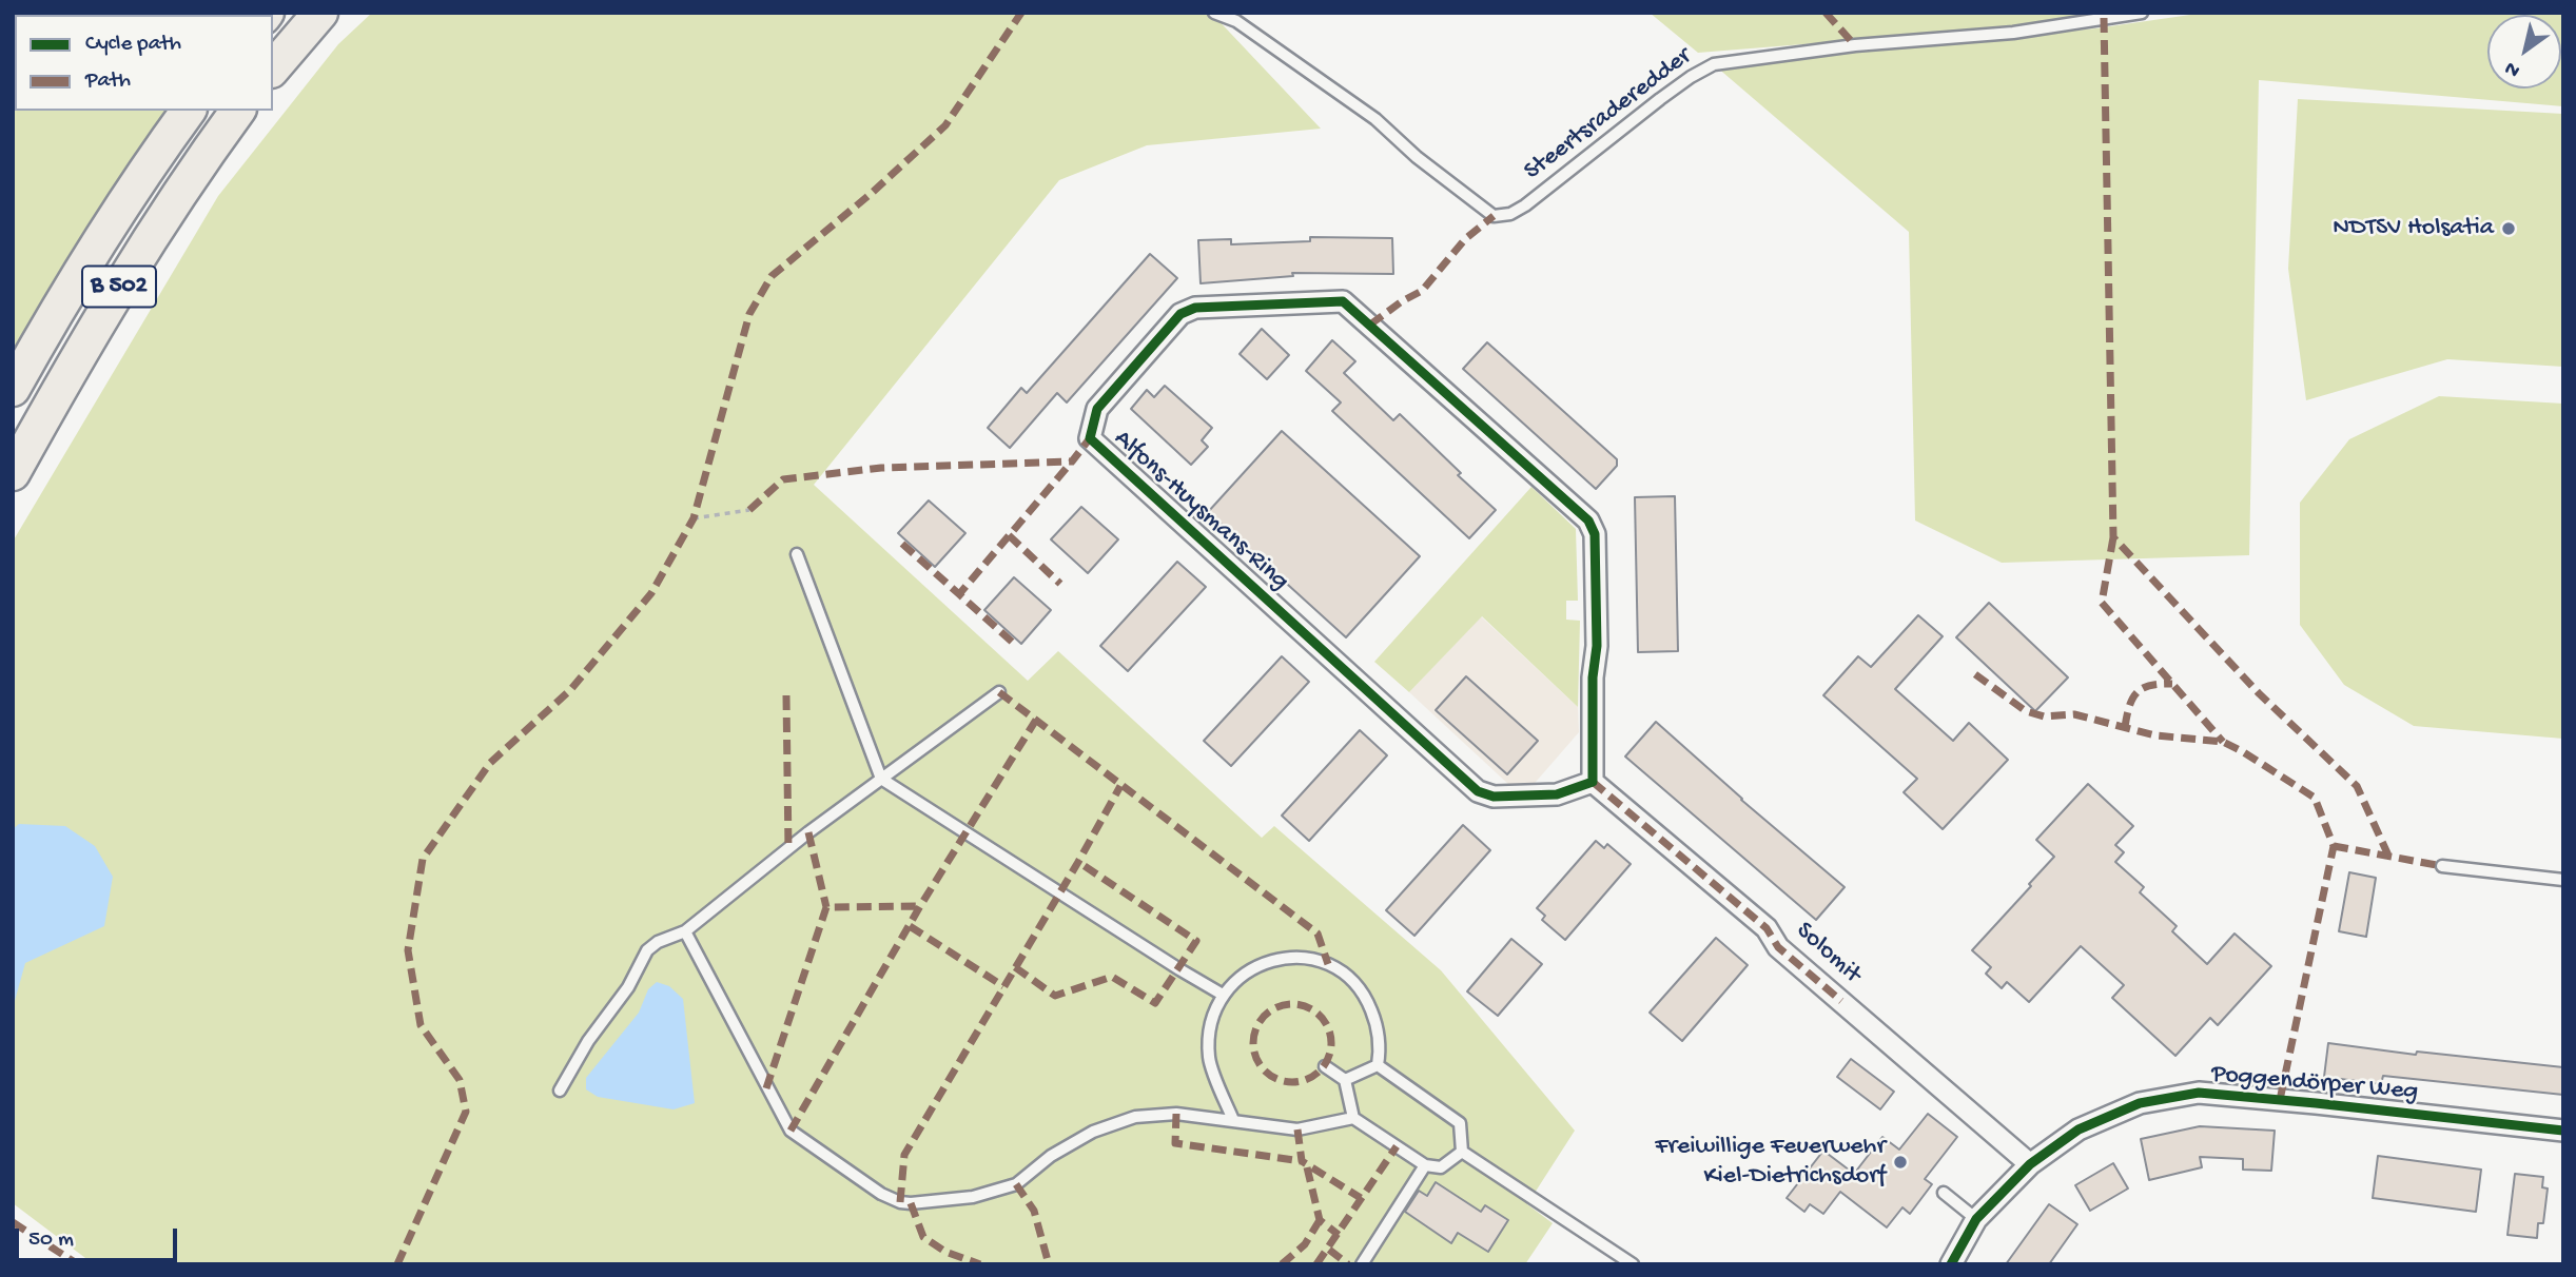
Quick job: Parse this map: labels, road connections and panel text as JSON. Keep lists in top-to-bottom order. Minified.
{"streets":{"highway":["B 502"],"street":["Alfons-Huysmans-Ring","Solomit","Poggendörper Weg"],"lane":["Steertsraderedder"]},"crossings":[["Alfons-Huysmans-Ring","Solomit"],["Solomit","Poggendörper Weg"]],"places":["NDTSV Holsatia","Freiwillige Feuerwehr Kiel-Dietrichsdorf"],"legend":["Cycle path","Path"],"scale_bar":"50 m","north":"bottom left"}
